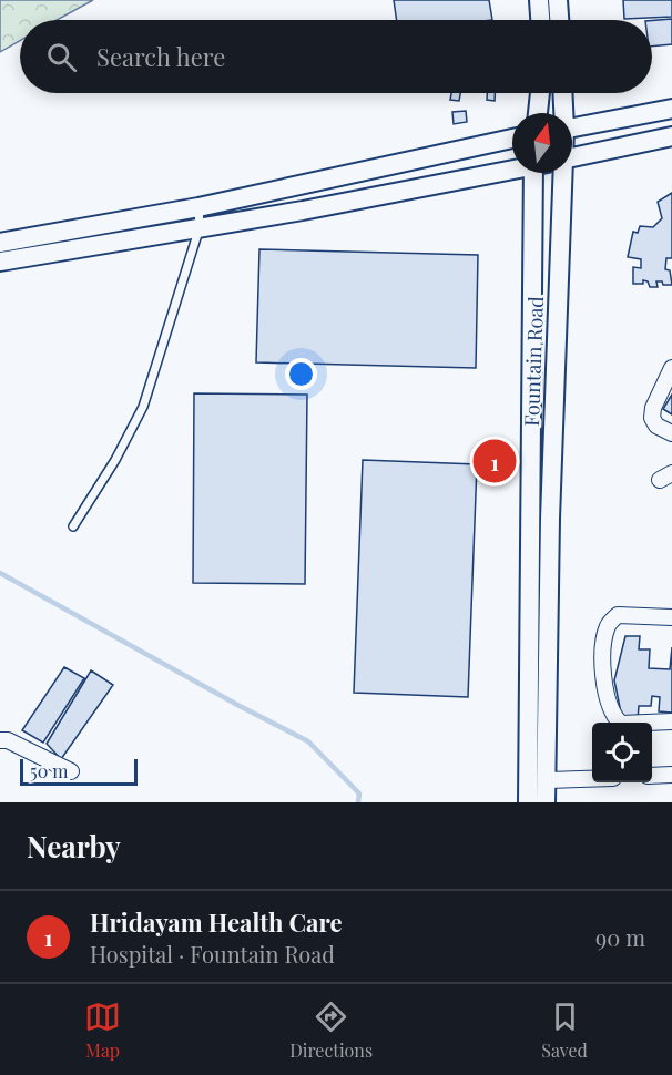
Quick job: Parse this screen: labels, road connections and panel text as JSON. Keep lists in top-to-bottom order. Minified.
{"streets":{"street":["Fountain Road"]},"scale_bar":"50 m","north":"top","page":{"search":"Search here","pins":"1","scale":"50 m","heading":"Nearby","list":[{"mark":"1","name":"Hridayam Health Care","note":"Hospital · Fountain Road","value":"90 m"}],"nav":["Map","Directions","Saved"]}}
